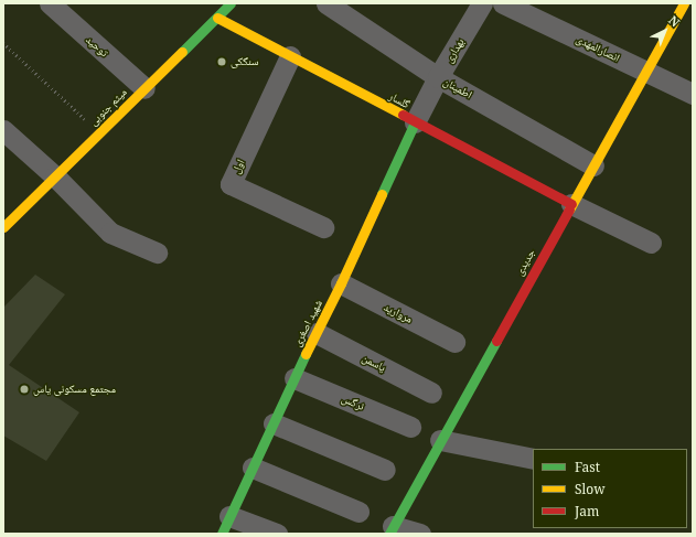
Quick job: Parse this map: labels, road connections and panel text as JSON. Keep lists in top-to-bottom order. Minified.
{"streets":{"street":["توحید","انصارالمهدی","بهداری","اطمینان","گلسار","میثم جنوبی","اول","جدیدی","مروارید","شهید اصغری","یاسمن","نرگس"]},"crossings":[["توحید","میثم جنوبی"],["انصارالمهدی","جدیدی"],["بهداری","اطمینان"],["بهداری","گلسار"],["بهداری","شهید اصغری"],["اطمینان","جدیدی"],["گلسار","میثم جنوبی"],["گلسار","اول"],["گلسار","جدیدی"],["گلسار","شهید اصغری"],["مروارید","شهید اصغری"],["شهید اصغری","یاسمن"],["شهید اصغری","نرگس"]],"places":["سنگکی","مجتمع مسکونی یاس"],"legend":["Fast","Slow","Jam"],"north":"top right"}
